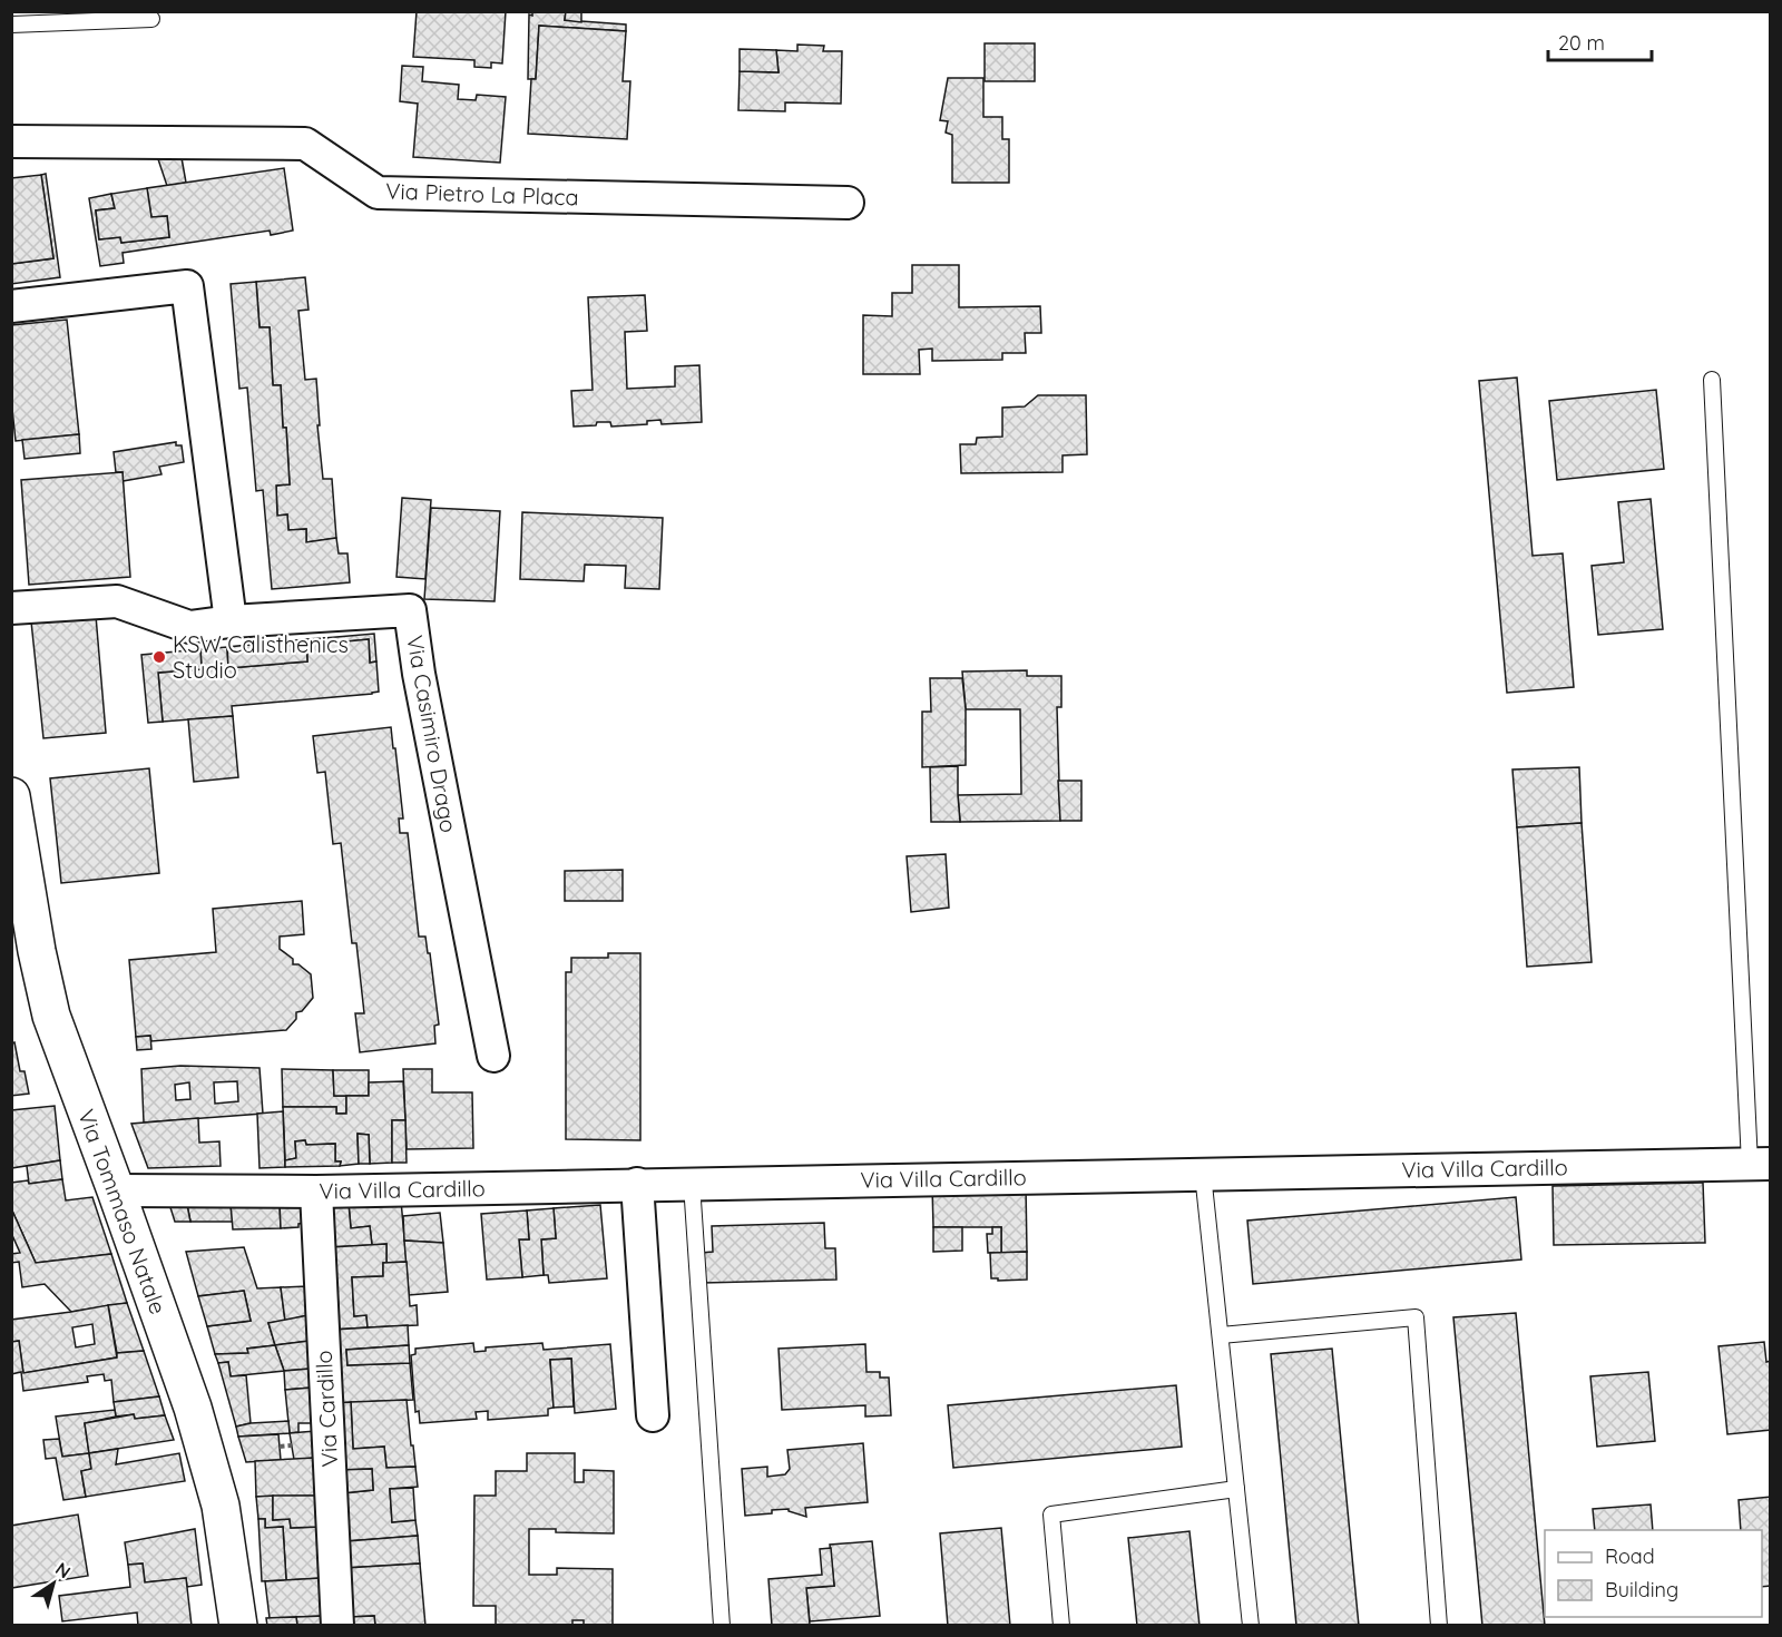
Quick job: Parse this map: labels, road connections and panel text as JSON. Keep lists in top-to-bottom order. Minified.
{"streets":{"street":["Via Pietro La Placa","Via Casimiro Drago","Via Villa Cardillo","Via Tommaso Natale","Via Cardillo"]},"crossings":[["Via Villa Cardillo","Via Tommaso Natale"],["Via Villa Cardillo","Via Cardillo"]],"places":["KSW Calisthenics Studio"],"legend":["Road","Building"],"scale_bar":"20 m","north":"top right"}
